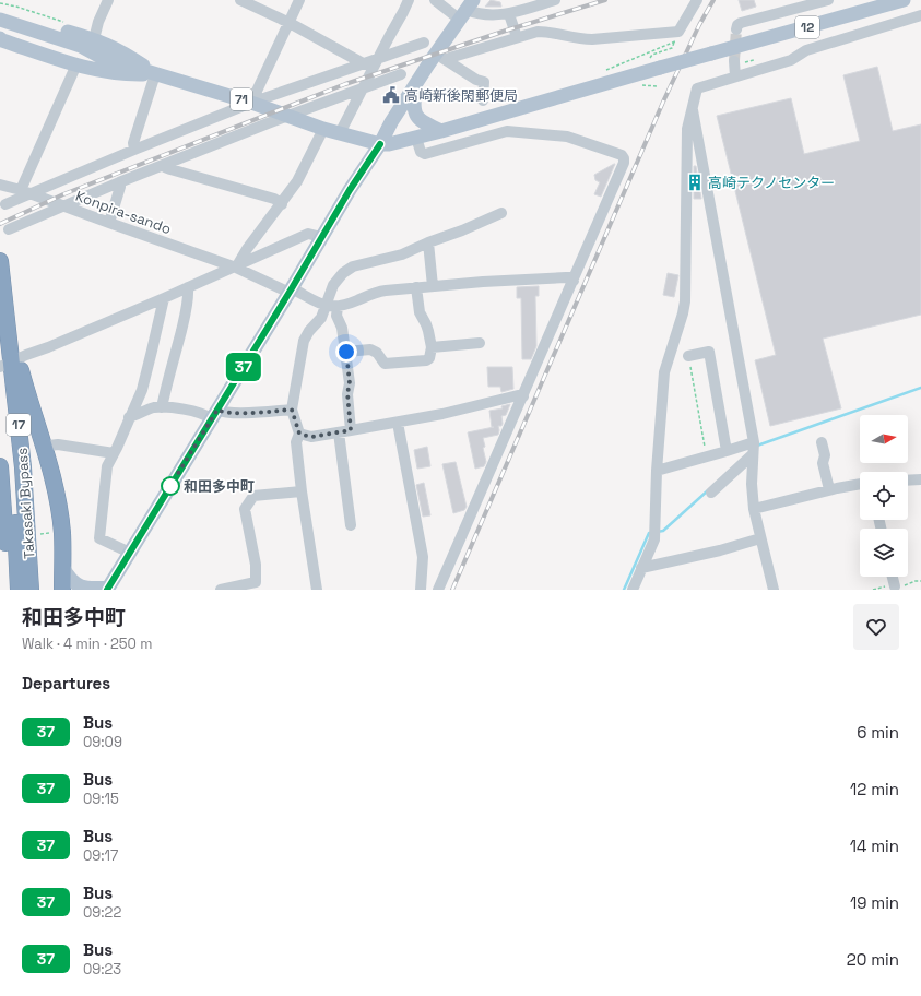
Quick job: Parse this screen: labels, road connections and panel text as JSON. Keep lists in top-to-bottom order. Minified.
{"streets":{"highway":["17","Takasaki Bypass"],"main road":["12","71"],"street":["Konpira-sando"]},"crossings":[["12","71"]],"places":{"public building":["高崎新後閑郵便局"],"building":["高崎テクノセンター"],"other":["和田多中町"]},"lines":["bus line 37"],"north":"right","page":{"on_map":"37","heading":[["和田多中町","Walk · 4 min · 250 m"],"Departures"],"list":[{"mark":"37","name":"Bus","note":"09:09","value":"6 min"},{"mark":"37","name":"Bus","note":"09:15","value":"12 min"},{"mark":"37","name":"Bus","note":"09:17","value":"14 min"},{"mark":"37","name":"Bus","note":"09:22","value":"19 min"},{"mark":"37","name":"Bus","note":"09:23","value":"20 min"}]}}
